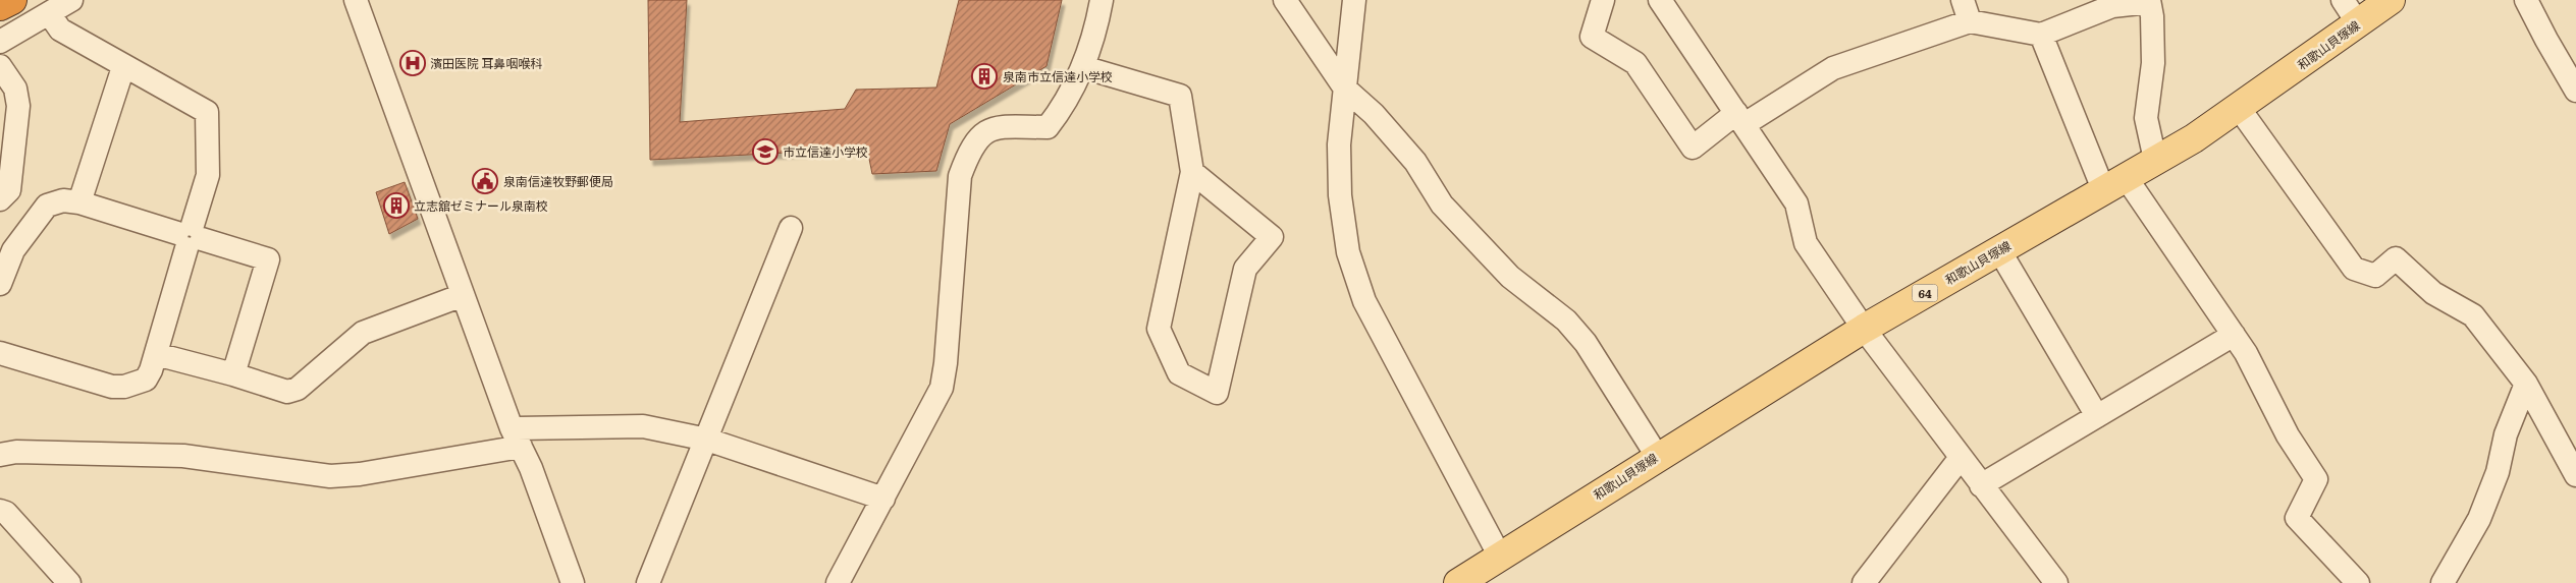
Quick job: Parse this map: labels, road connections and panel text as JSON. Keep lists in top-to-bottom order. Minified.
{"streets":{"main road":["和歌山貝塚線","64"]},"places":{"hospital":["濱田医院 耳鼻咽喉科"],"building":["泉南市立信達小学校","立志舘ゼミナール泉南校"],"school or university":["市立信達小学校"],"public building":["泉南信達牧野郵便局"]}}
